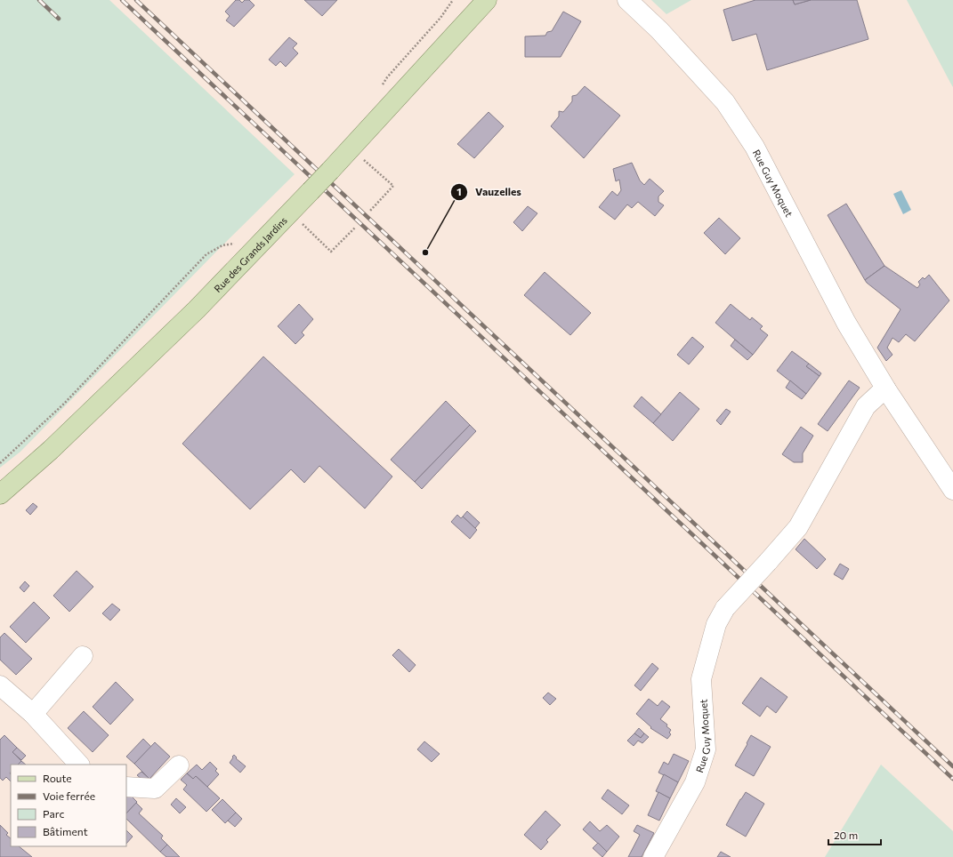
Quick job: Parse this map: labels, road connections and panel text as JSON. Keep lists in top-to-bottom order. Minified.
{"streets":{"main road":["Rue des Grands Jardins"],"street":["Rue Guy Moquet"]},"places":["Vauzelles"],"legend":["Route","Voie ferrée","Parc","Bâtiment"],"scale_bar":"20 m"}
